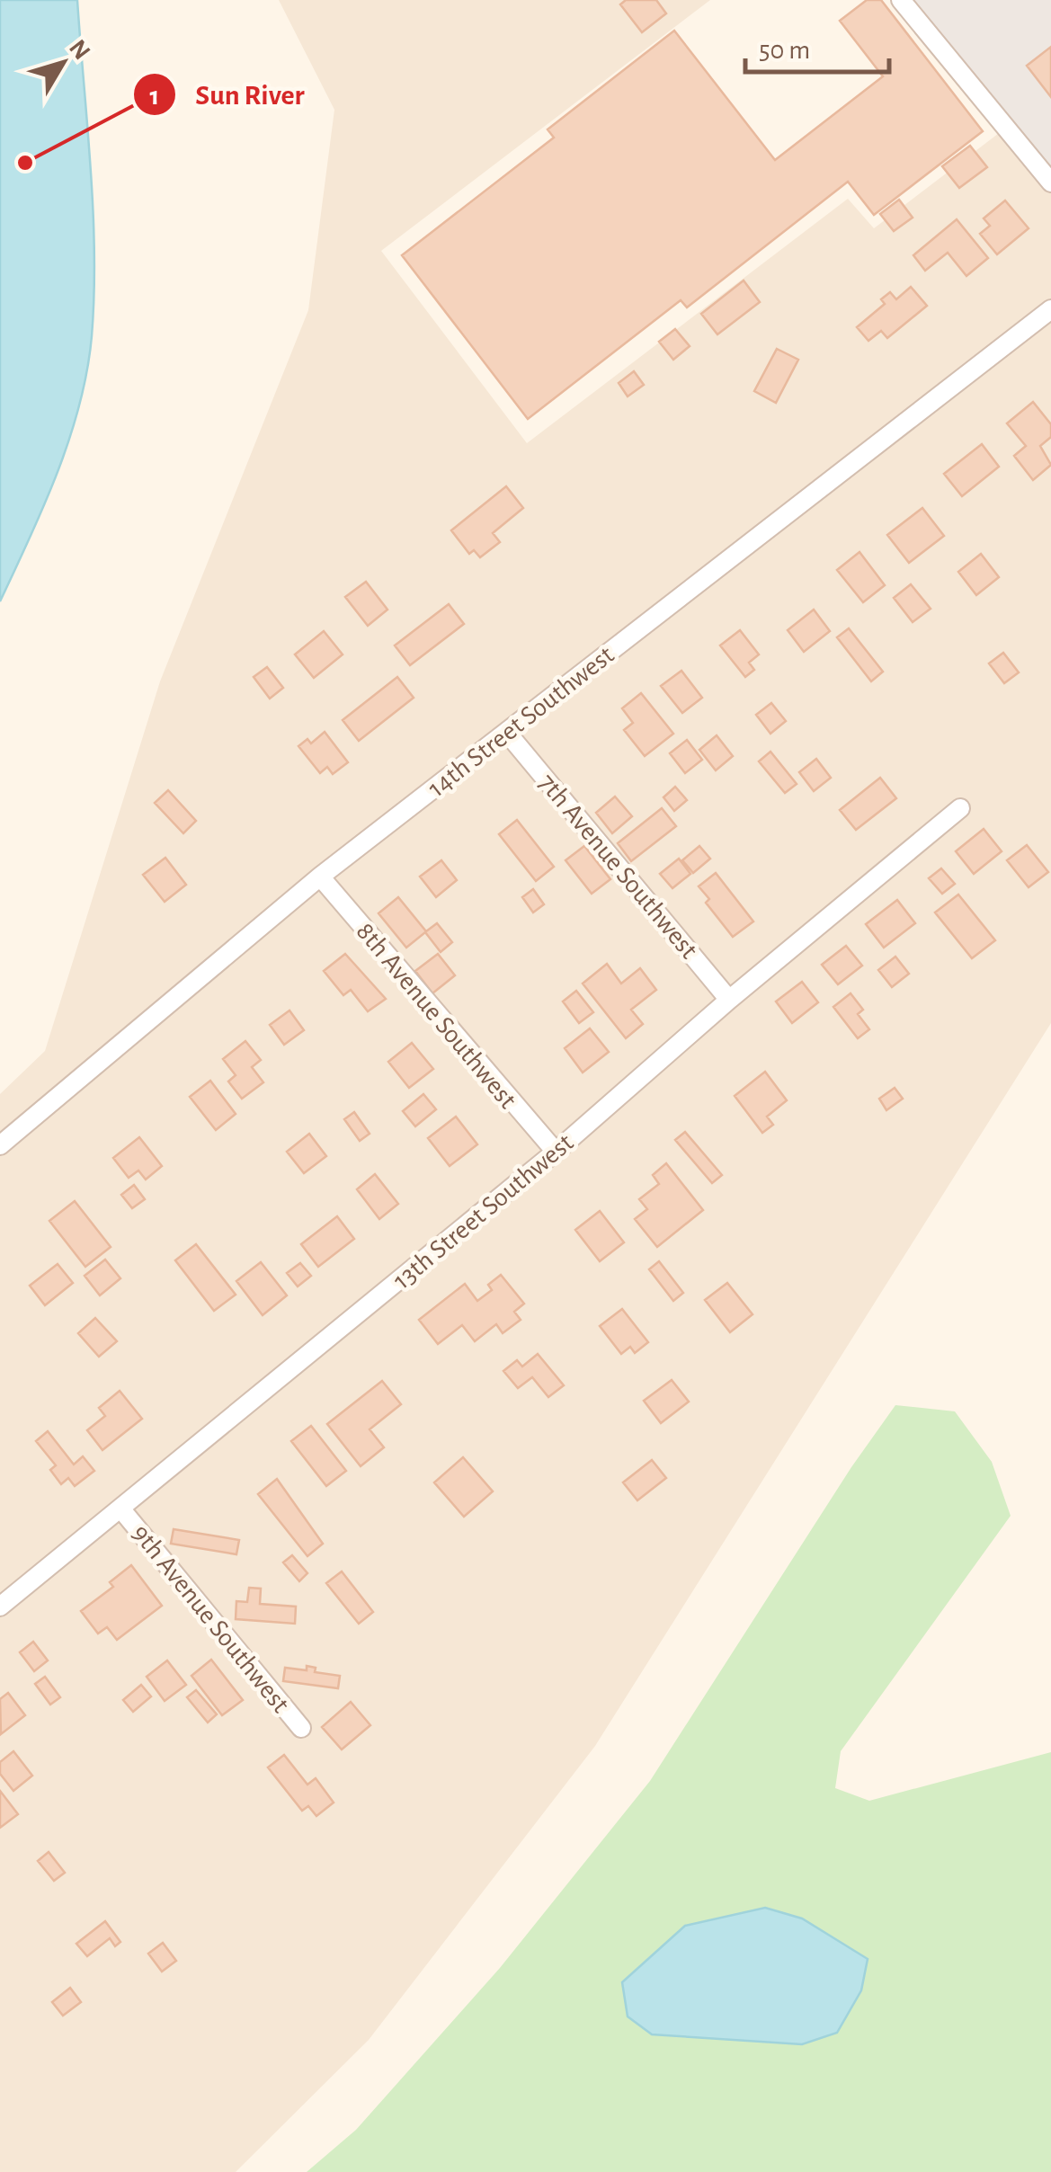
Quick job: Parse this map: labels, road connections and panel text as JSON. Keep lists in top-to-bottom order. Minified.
{"streets":{"street":["14th Street Southwest","7th Avenue Southwest","8th Avenue Southwest","13th Street Southwest","9th Avenue Southwest"]},"crossings":[["14th Street Southwest","7th Avenue Southwest"],["14th Street Southwest","8th Avenue Southwest"],["7th Avenue Southwest","13th Street Southwest"],["8th Avenue Southwest","13th Street Southwest"],["13th Street Southwest","9th Avenue Southwest"]],"places":["Sun River"],"scale_bar":"50 m","north":"top right"}
